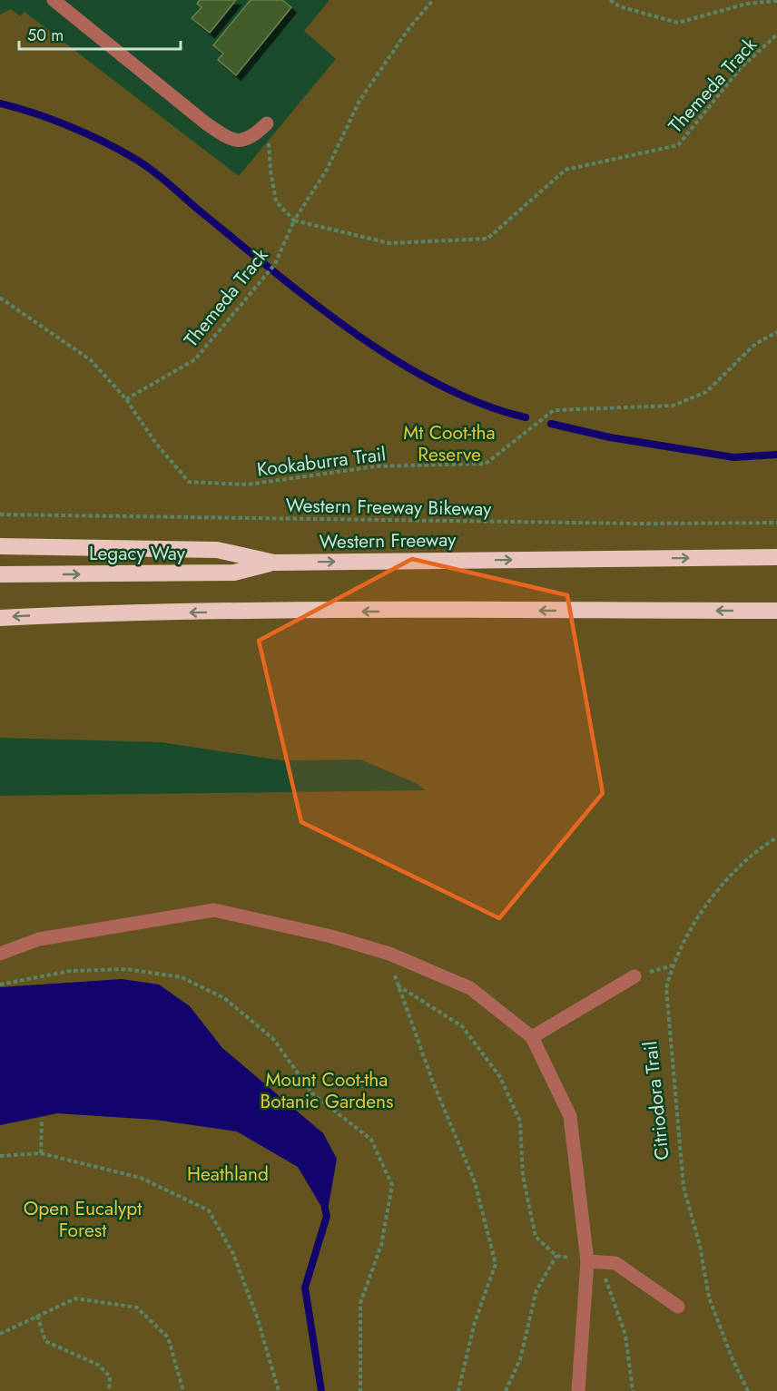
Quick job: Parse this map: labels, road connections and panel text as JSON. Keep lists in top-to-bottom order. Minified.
{"streets":{"highway":["Western Freeway","Legacy Way"],"path":["Themeda Track","Kookaburra Trail","Western Freeway Bikeway","Citriodora Trail"]},"crossings":[["Themeda Track","Kookaburra Trail"],["Western Freeway","Legacy Way"]],"parks":["Mt Coot-tha Reserve","Mount Coot-tha Botanic Gardens","Heathland","Open Eucalypt Forest"],"scale_bar":"50 m"}
